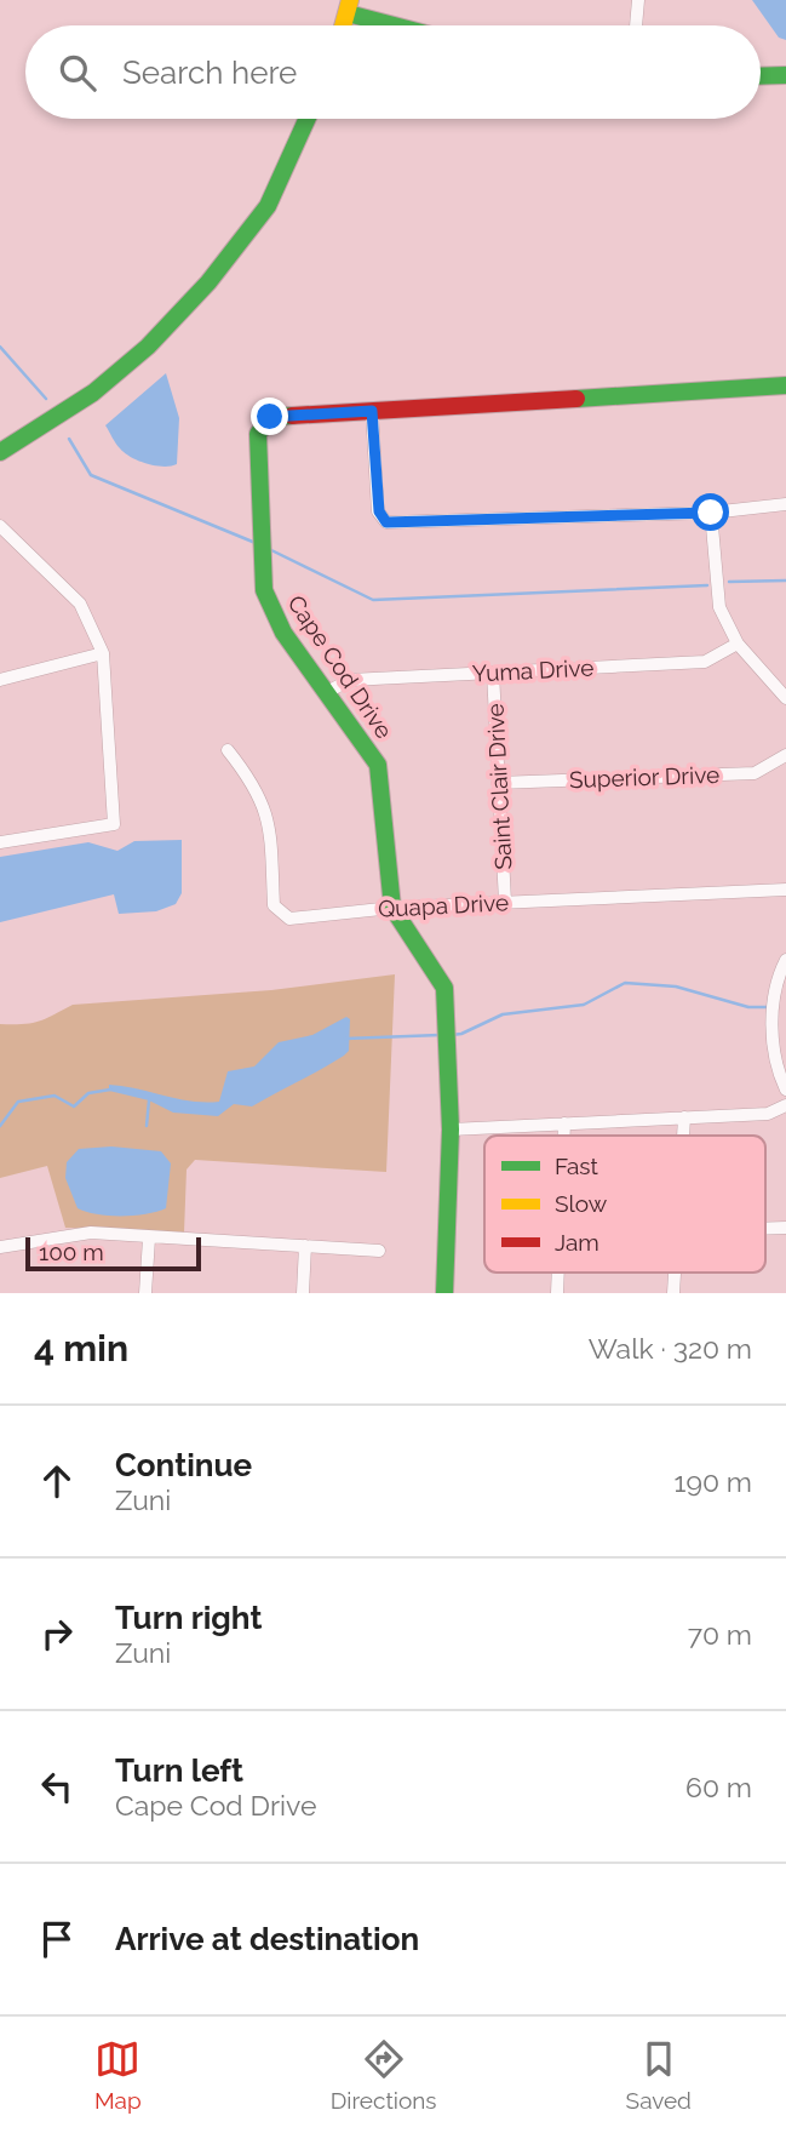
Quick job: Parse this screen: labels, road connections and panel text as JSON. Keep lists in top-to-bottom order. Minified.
{"streets":{"street":["Cape Cod Drive","Yuma Drive","Superior Drive","Saint Clair Drive","Quapa Drive"]},"crossings":[["Cape Cod Drive","Yuma Drive"],["Cape Cod Drive","Quapa Drive"],["Yuma Drive","Saint Clair Drive"],["Superior Drive","Saint Clair Drive"],["Saint Clair Drive","Quapa Drive"]],"legend":["Fast","Slow","Jam"],"scale_bar":"100 m","page":{"search":"Search here","scale":"100 m","heading":["4 min","Walk · 320 m"],"list":[["Continue","Zuni","190 m"],["Turn right","Zuni","70 m"],["Turn left","Cape Cod Drive","60 m"],"Arrive at destination"],"nav":["Map","Directions","Saved"]}}
